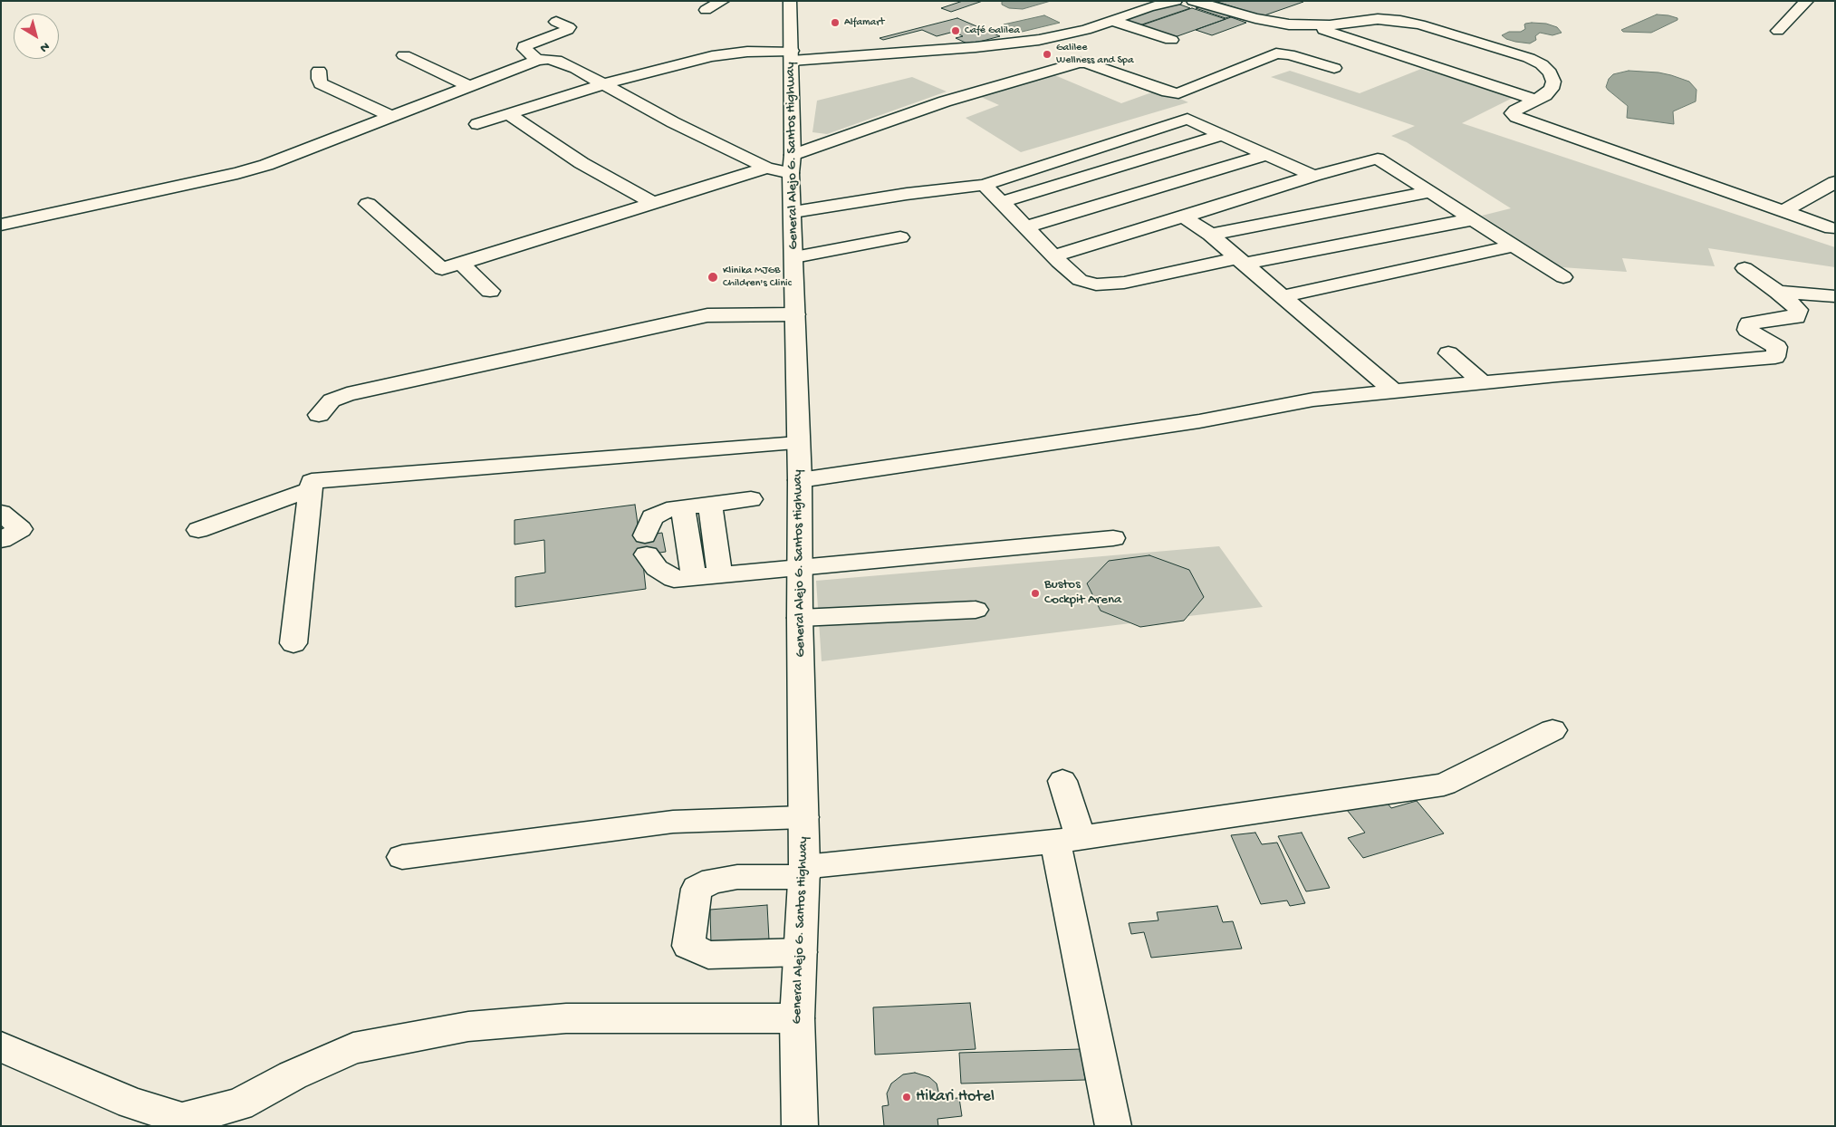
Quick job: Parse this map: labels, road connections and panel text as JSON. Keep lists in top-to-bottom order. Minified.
{"streets":{"street":["General Alejo G. Santos Highway"]},"places":["Alfamart","Café Galilea","Galilee Wellness and Spa","Klinika MJGB Children's Clinic","Bustos Cockpit Arena","Hikari Hotel"],"north":"bottom right"}
